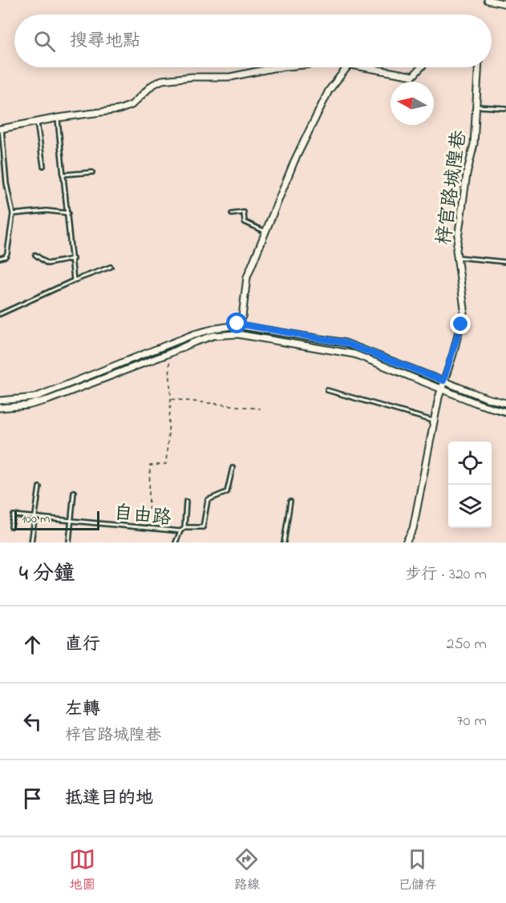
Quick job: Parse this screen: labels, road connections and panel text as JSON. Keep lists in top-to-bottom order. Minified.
{"streets":{"street":["梓官路城隍巷"],"lane":["自由路"]},"scale_bar":"100 m","north":"left","page":{"search":"搜尋地點","scale":"100 m","heading":["4 分鐘","步行 · 320 m"],"list":[["直行","250 m"],["左轉","梓官路城隍巷","70 m"],"抵達目的地"],"nav":["地圖","路線","已儲存"]}}
